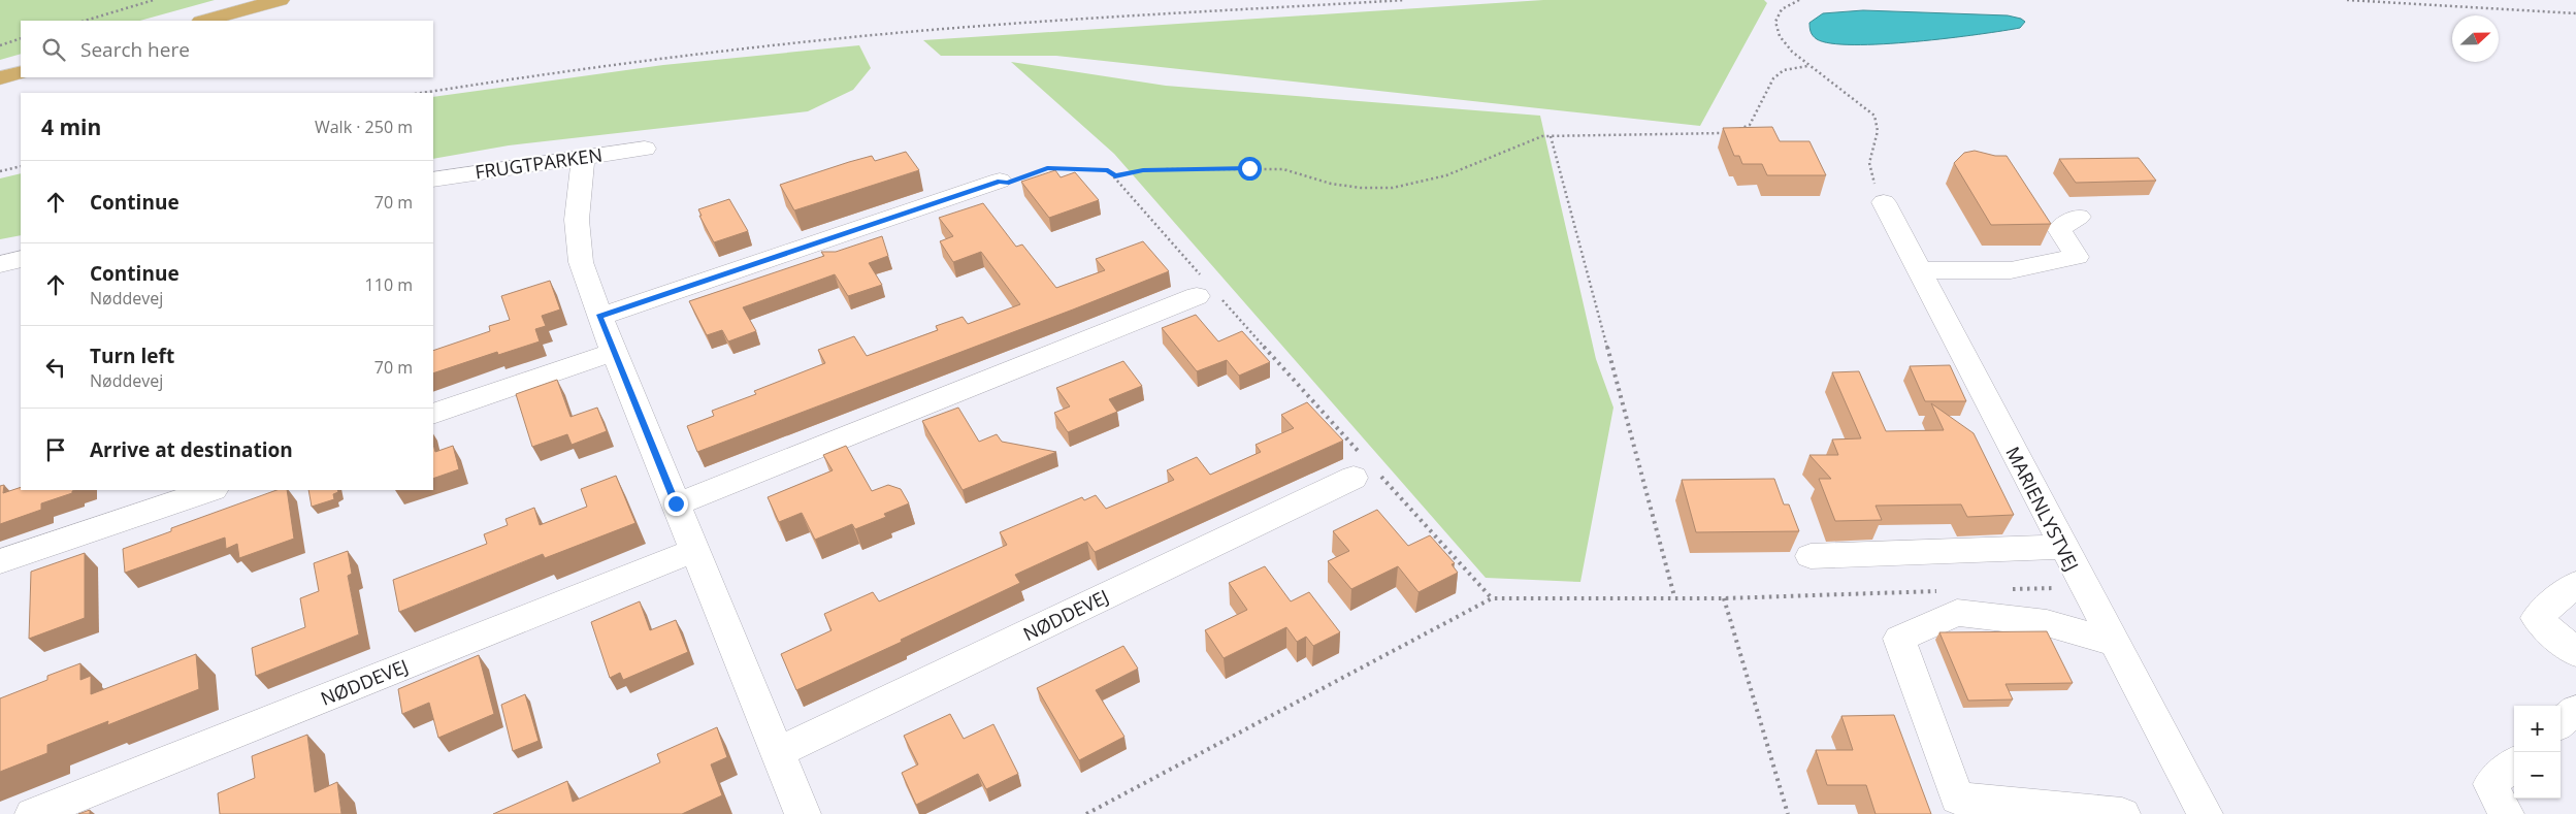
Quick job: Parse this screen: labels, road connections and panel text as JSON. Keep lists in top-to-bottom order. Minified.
{"streets":{"street":["FRUGTPARKEN","MARIENLYSTVEJ","NØDDEVEJ"]},"north":"right","page":{"search":"Search here","heading":["4 min","Walk · 250 m"],"list":[["Continue","70 m"],["Continue","Nøddevej","110 m"],["Turn left","Nøddevej","70 m"],"Arrive at destination"],"map_buttons":["+","−"]}}
